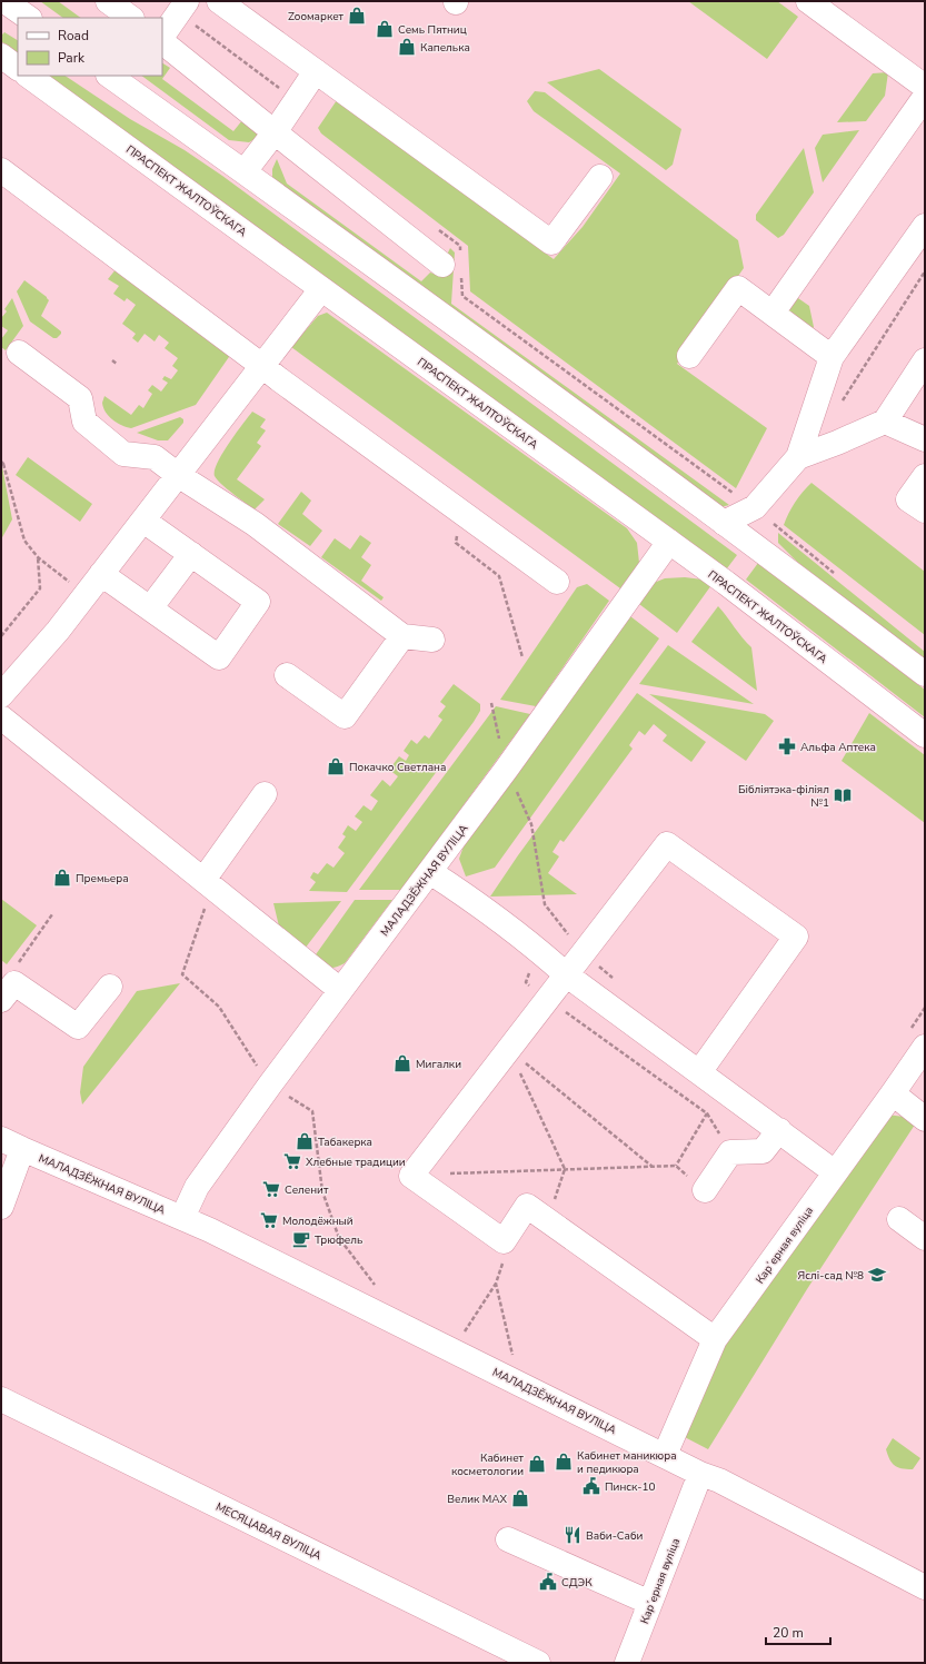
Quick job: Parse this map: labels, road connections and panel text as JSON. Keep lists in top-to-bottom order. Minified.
{"streets":{"street":["ПРАСПЕКТ ЖАЛТОЎСКАГА","МАЛАДЗЁЖНАЯ ВУЛІЦА","Карʼерная вуліца","МЕСЯЦАВАЯ ВУЛІЦА"]},"crossings":[["ПРАСПЕКТ ЖАЛТОЎСКАГА","МАЛАДЗЁЖНАЯ ВУЛІЦА"],["МАЛАДЗЁЖНАЯ ВУЛІЦА","Карʼерная вуліца"]],"places":{"shop":["Zooмаркет","Семь Пятниц","Капелька","Покачко Светлана","Премьера","Мигалки","Табакерка","Кабинет маникюра и педикюра","Кабинет косметологии","Велик МАХ"],"pharmacy":["Альфа Аптека"],"library":["Бібліятэка-філіял №1"],"supermarket":["Хлебные традиции","Селенит","Молодёжный"],"cafe":["Трюфель"],"school or university":["Яслі-сад №8"],"public building":["Пинск-10","СДЭК"],"restaurant":["Ваби-Саби"]},"legend":["Road","Park"],"scale_bar":"20 m"}
